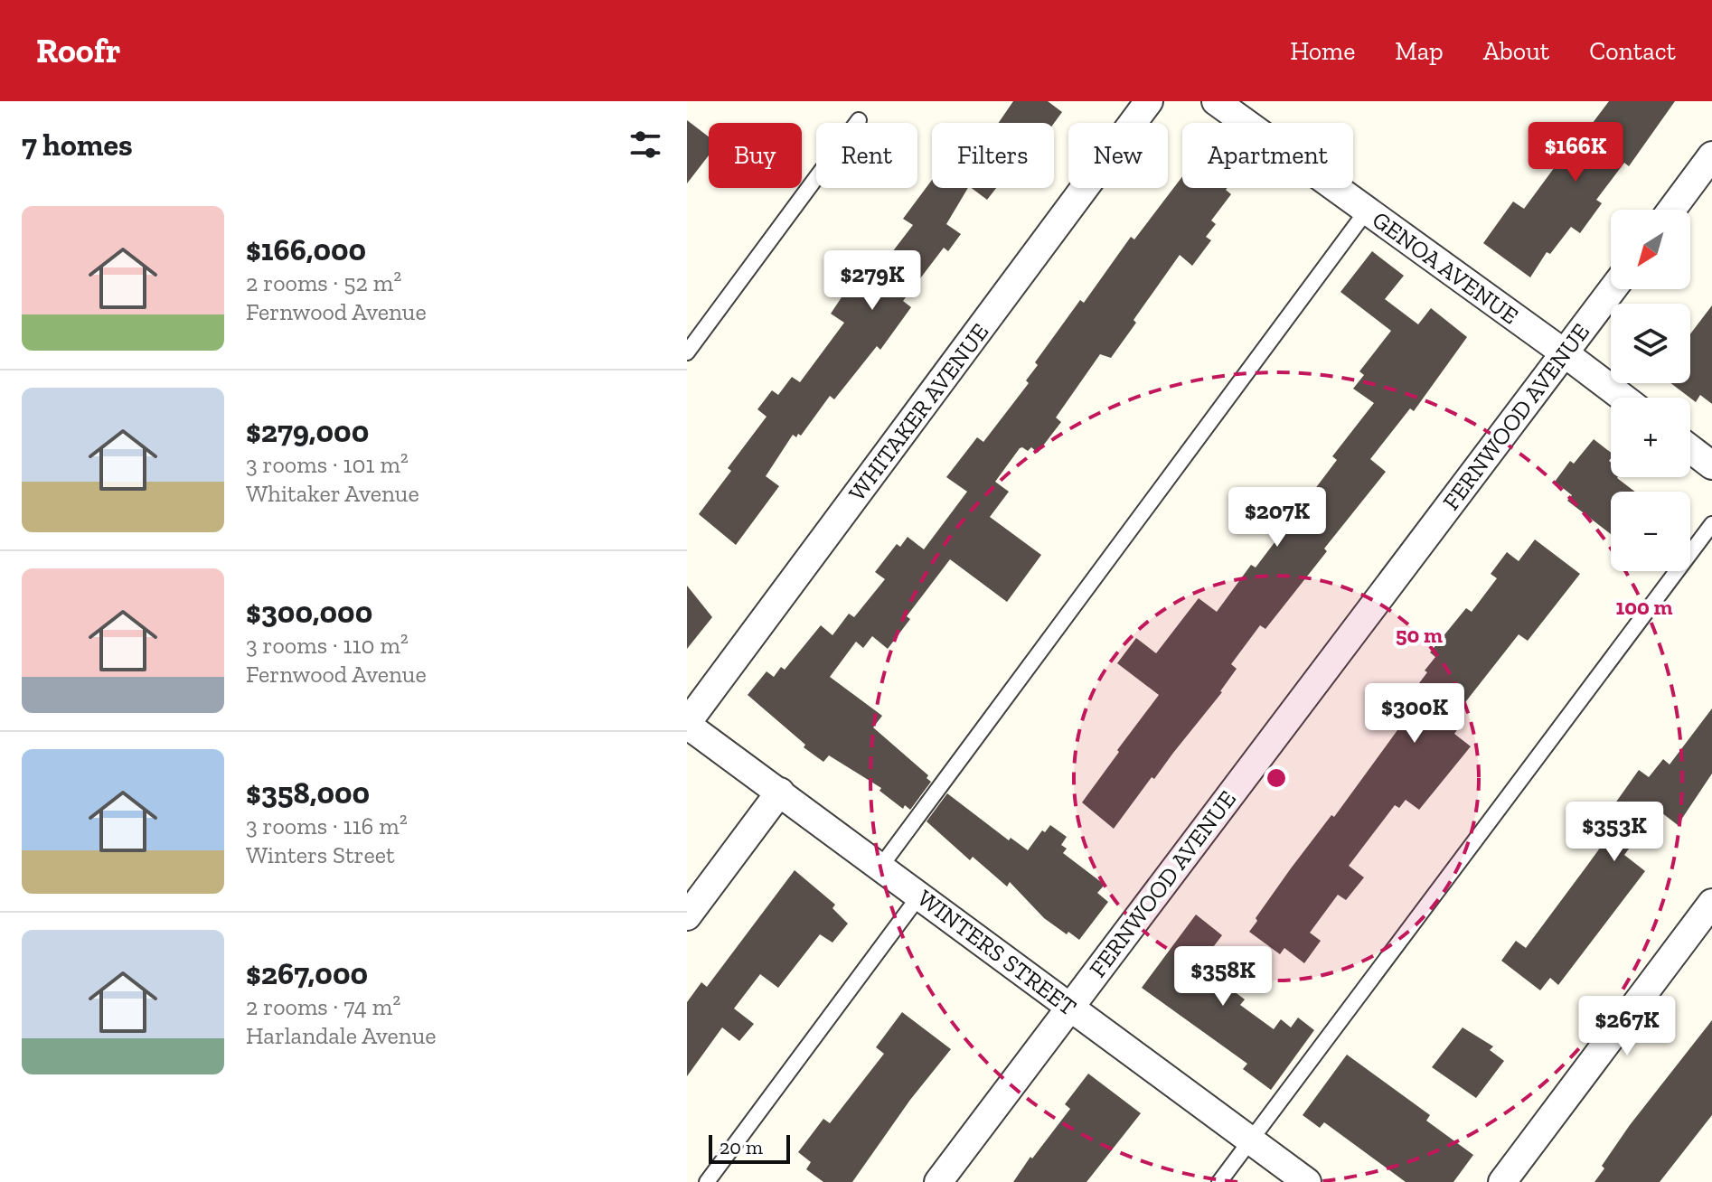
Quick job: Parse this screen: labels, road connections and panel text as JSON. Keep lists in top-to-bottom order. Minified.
{"streets":{"street":["GENOA AVENUE","WHITAKER AVENUE","FERNWOOD AVENUE","WINTERS STREET"]},"crossings":[["GENOA AVENUE","FERNWOOD AVENUE"],["WHITAKER AVENUE","WINTERS STREET"],["FERNWOOD AVENUE","WINTERS STREET"]],"scale_bar":"20 m","north":"bottom left","page":{"header":"Roofr","nav":["Home","Map","About","Contact"],"heading":"7 homes","price":["$166K","$279K","$207K","$300K","$353K","$358K","$267K"],"chip":["Buy","Rent","Filters","New","Apartment"],"list":[{"name":"$166,000","note":"2 rooms · 52 m² · Fernwood Avenue"},{"name":"$279,000","note":"3 rooms · 101 m² · Whitaker Avenue"},{"name":"$300,000","note":"3 rooms · 110 m² · Fernwood Avenue"},{"name":"$358,000","note":"3 rooms · 116 m² · Winters Street"},{"name":"$267,000","note":"2 rooms · 74 m² · Harlandale Avenue"}],"map_buttons":["+","−"],"scale":"20 m"},"rings":["100 m","50 m"]}
